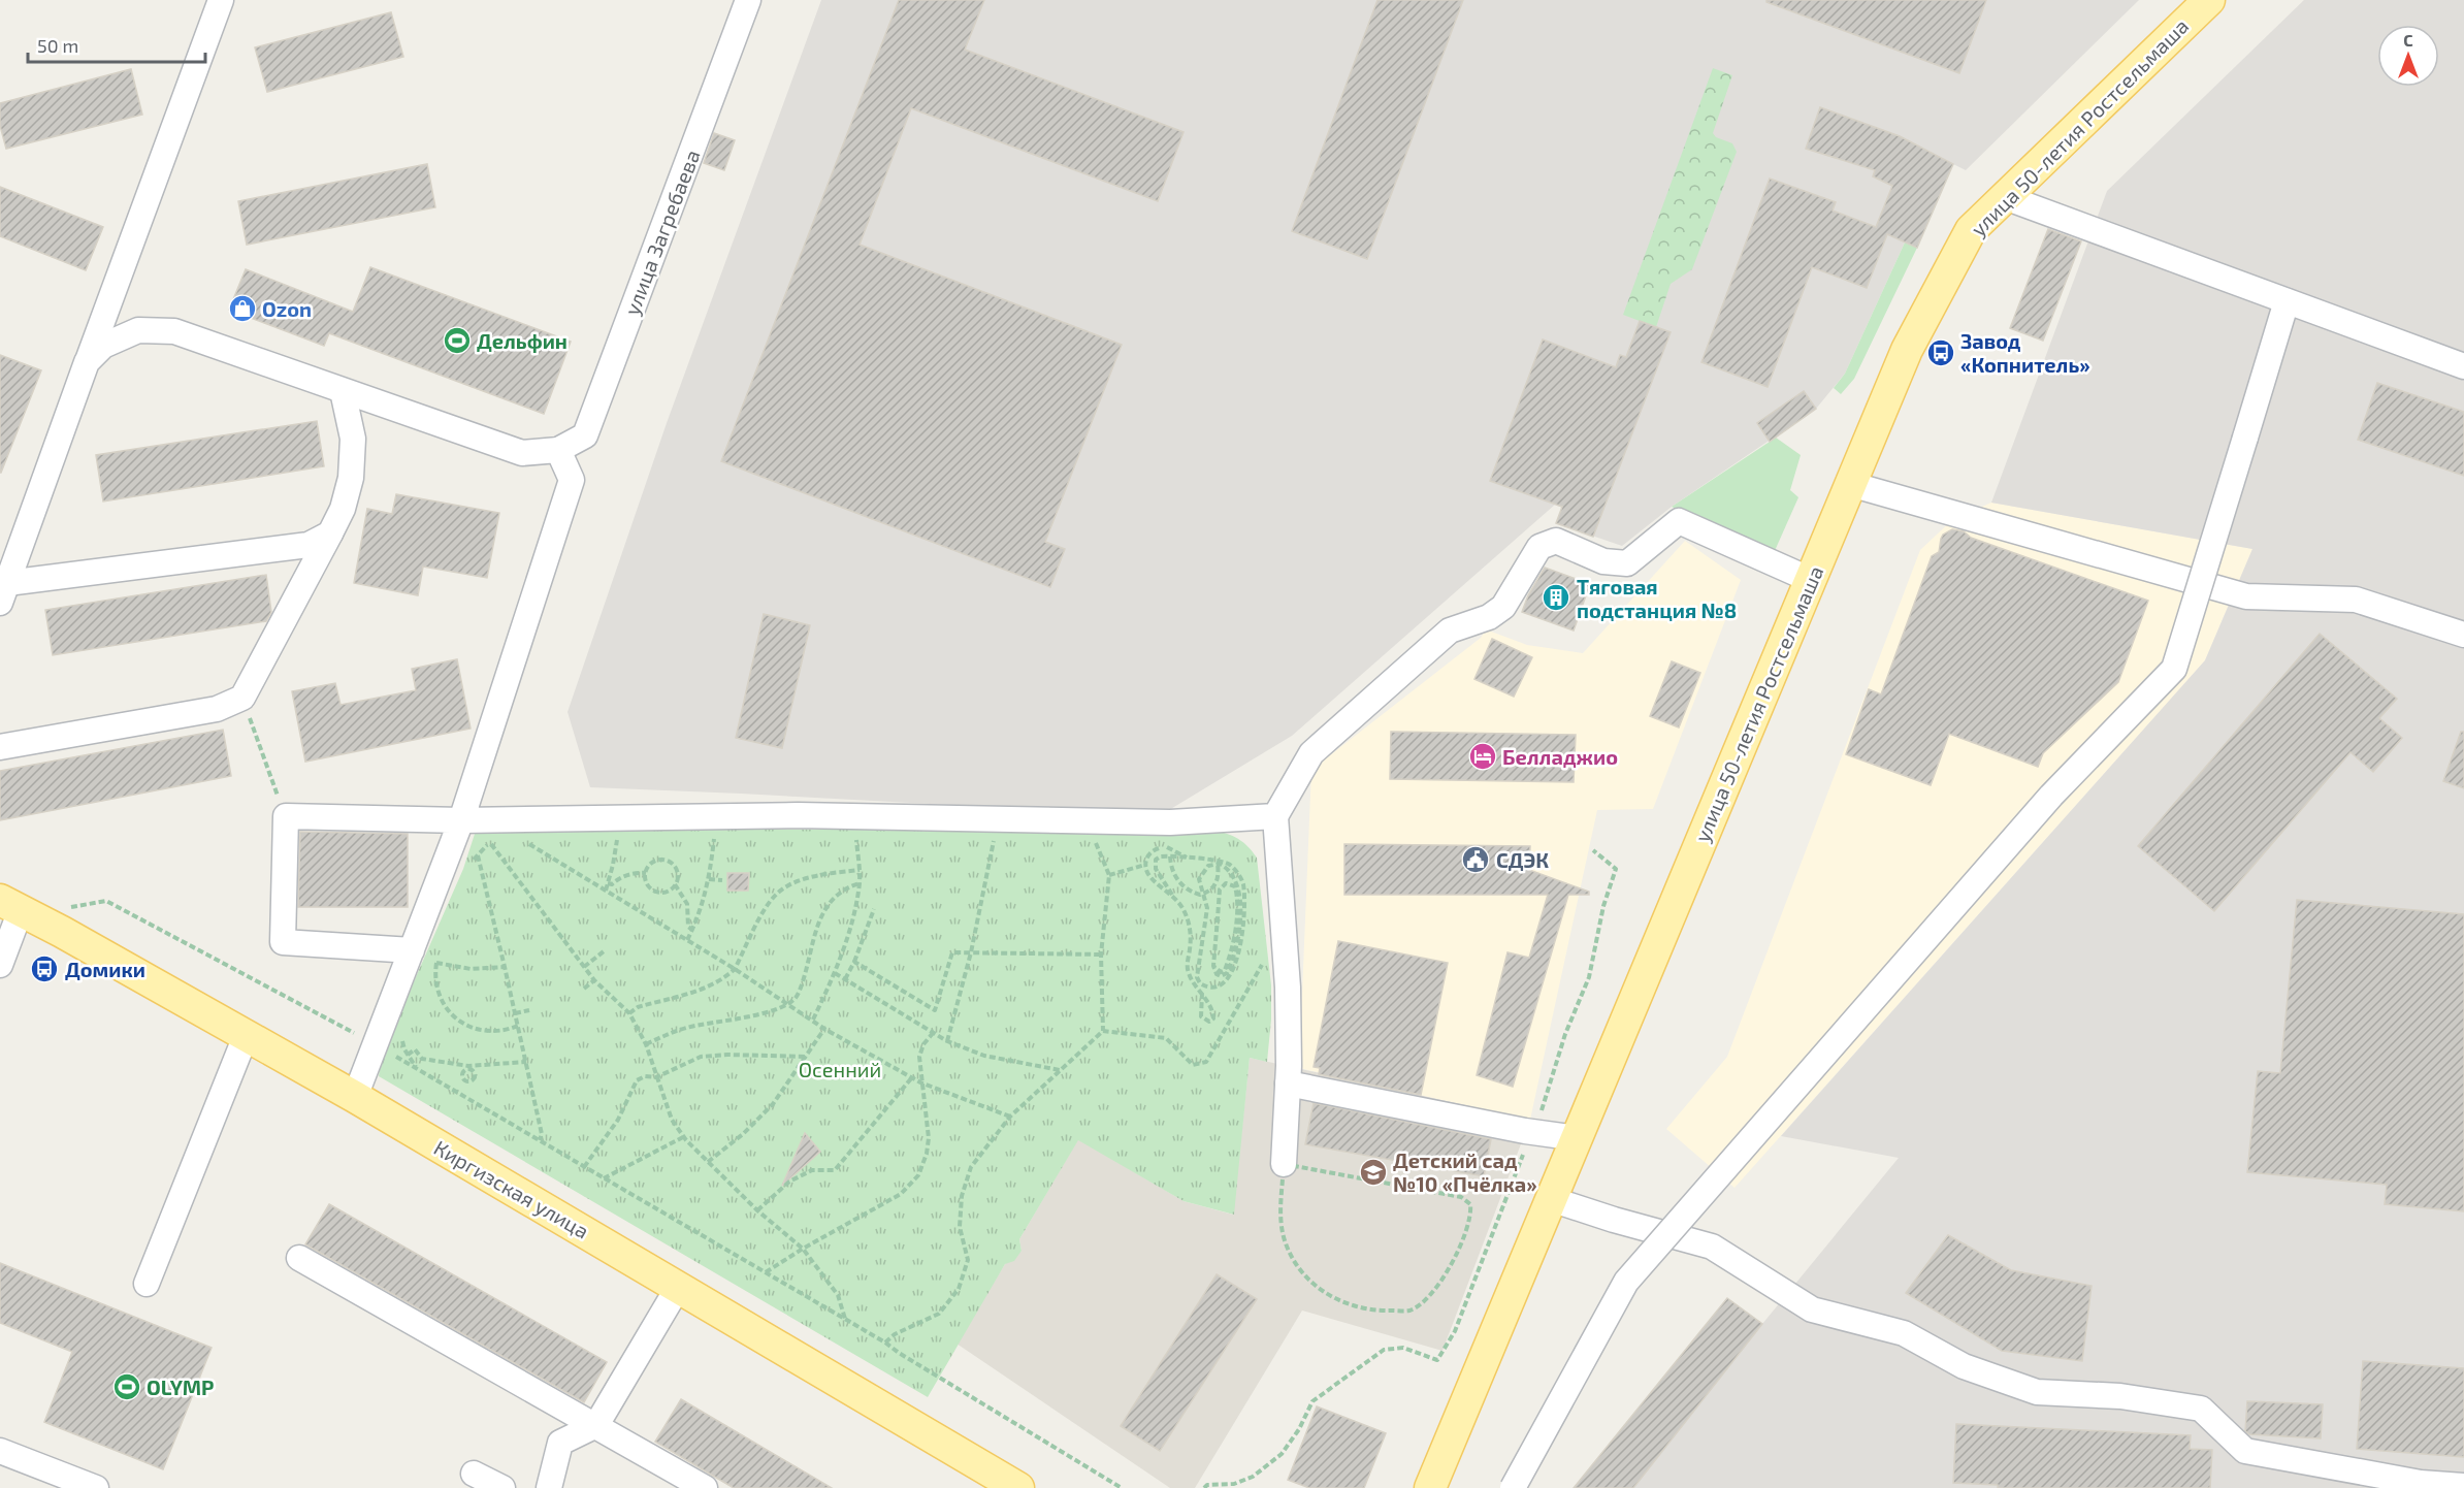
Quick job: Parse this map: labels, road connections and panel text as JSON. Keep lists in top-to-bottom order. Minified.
{"streets":{"main road":["улица 50-летия Ростсельмаша","Киргизская улица"],"street":["улица Загребаева"]},"parks":["Осенний"],"places":{"shop":["Ozon"],"sports":["Дельфин","OLYMP"],"bus stop":["Завод «Копнитель»","Домики"],"building":["Тяговая подстанция №8"],"hotel":["Белладжио"],"public building":["СДЭК"],"school or university":["Детский сад №10 «Пчёлка»"]},"scale_bar":"50 m","north":"top"}
